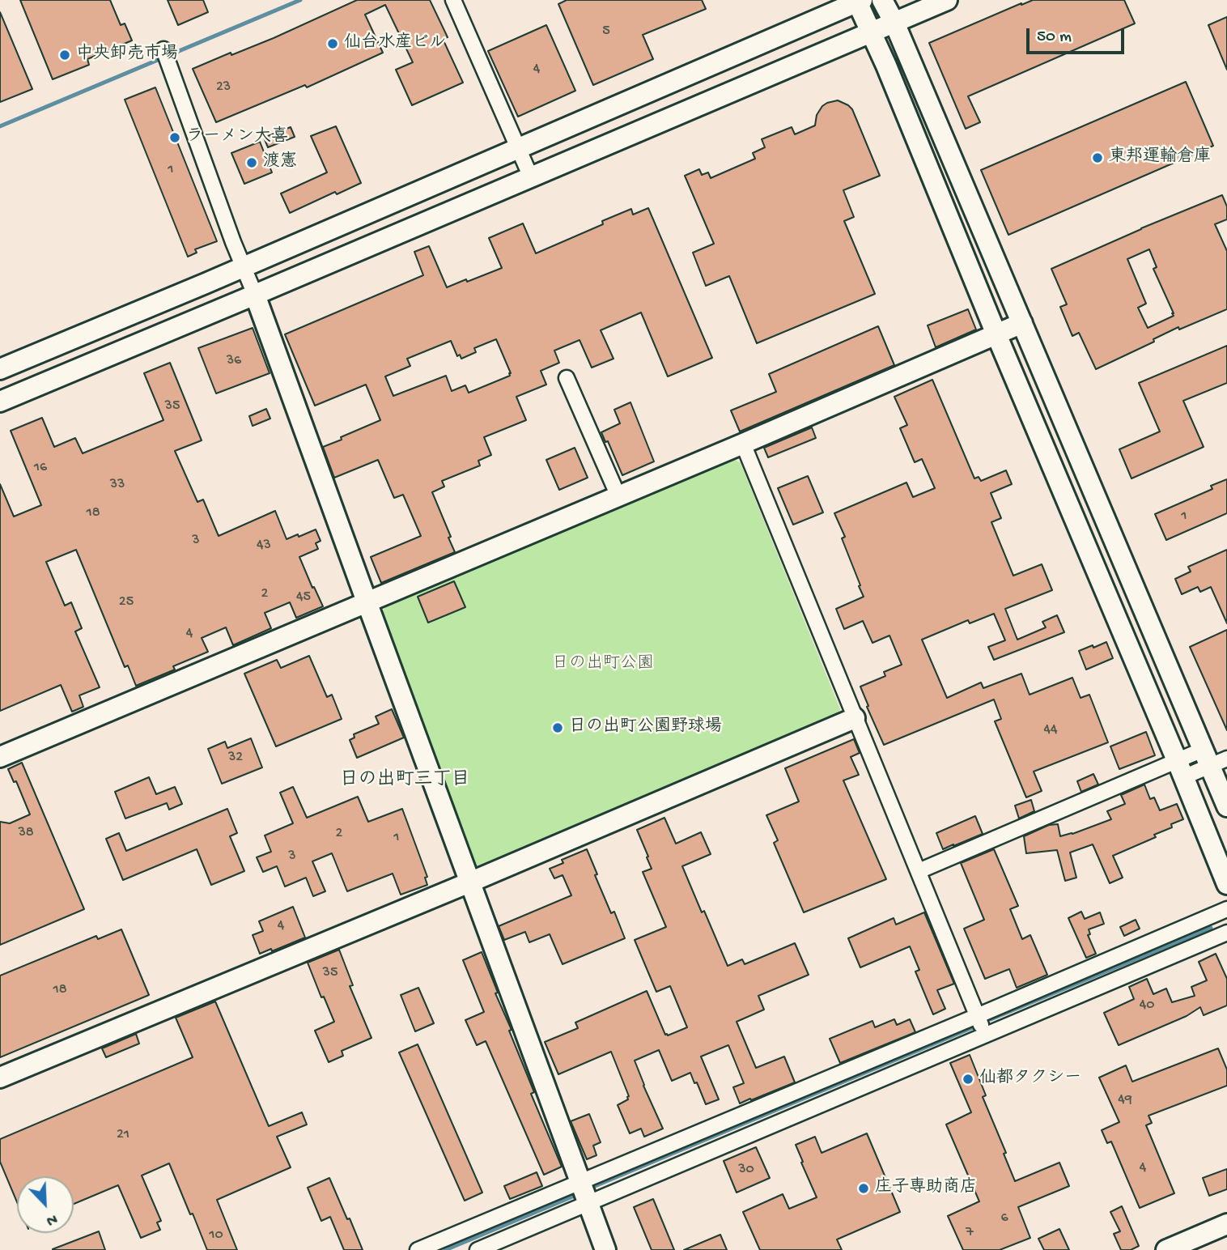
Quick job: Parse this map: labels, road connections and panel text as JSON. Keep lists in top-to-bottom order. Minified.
{"districts":["日の出町三丁目"],"parks":["日の出町公園"],"places":["仙台水産ビル","中央卸売市場","ラーメン大喜","東邦運輸倉庫","渡憲","日の出町公園野球場","仙都タクシー","庄子専助商店"],"house_numbers":["5","4","23","1","36","35","16","33","18","1","3","43","2","45","25","4","44","32","38","2","1","3","4","35","18","40","49","21","4","30","6","7","10"],"scale_bar":"50 m","north":"bottom right"}
